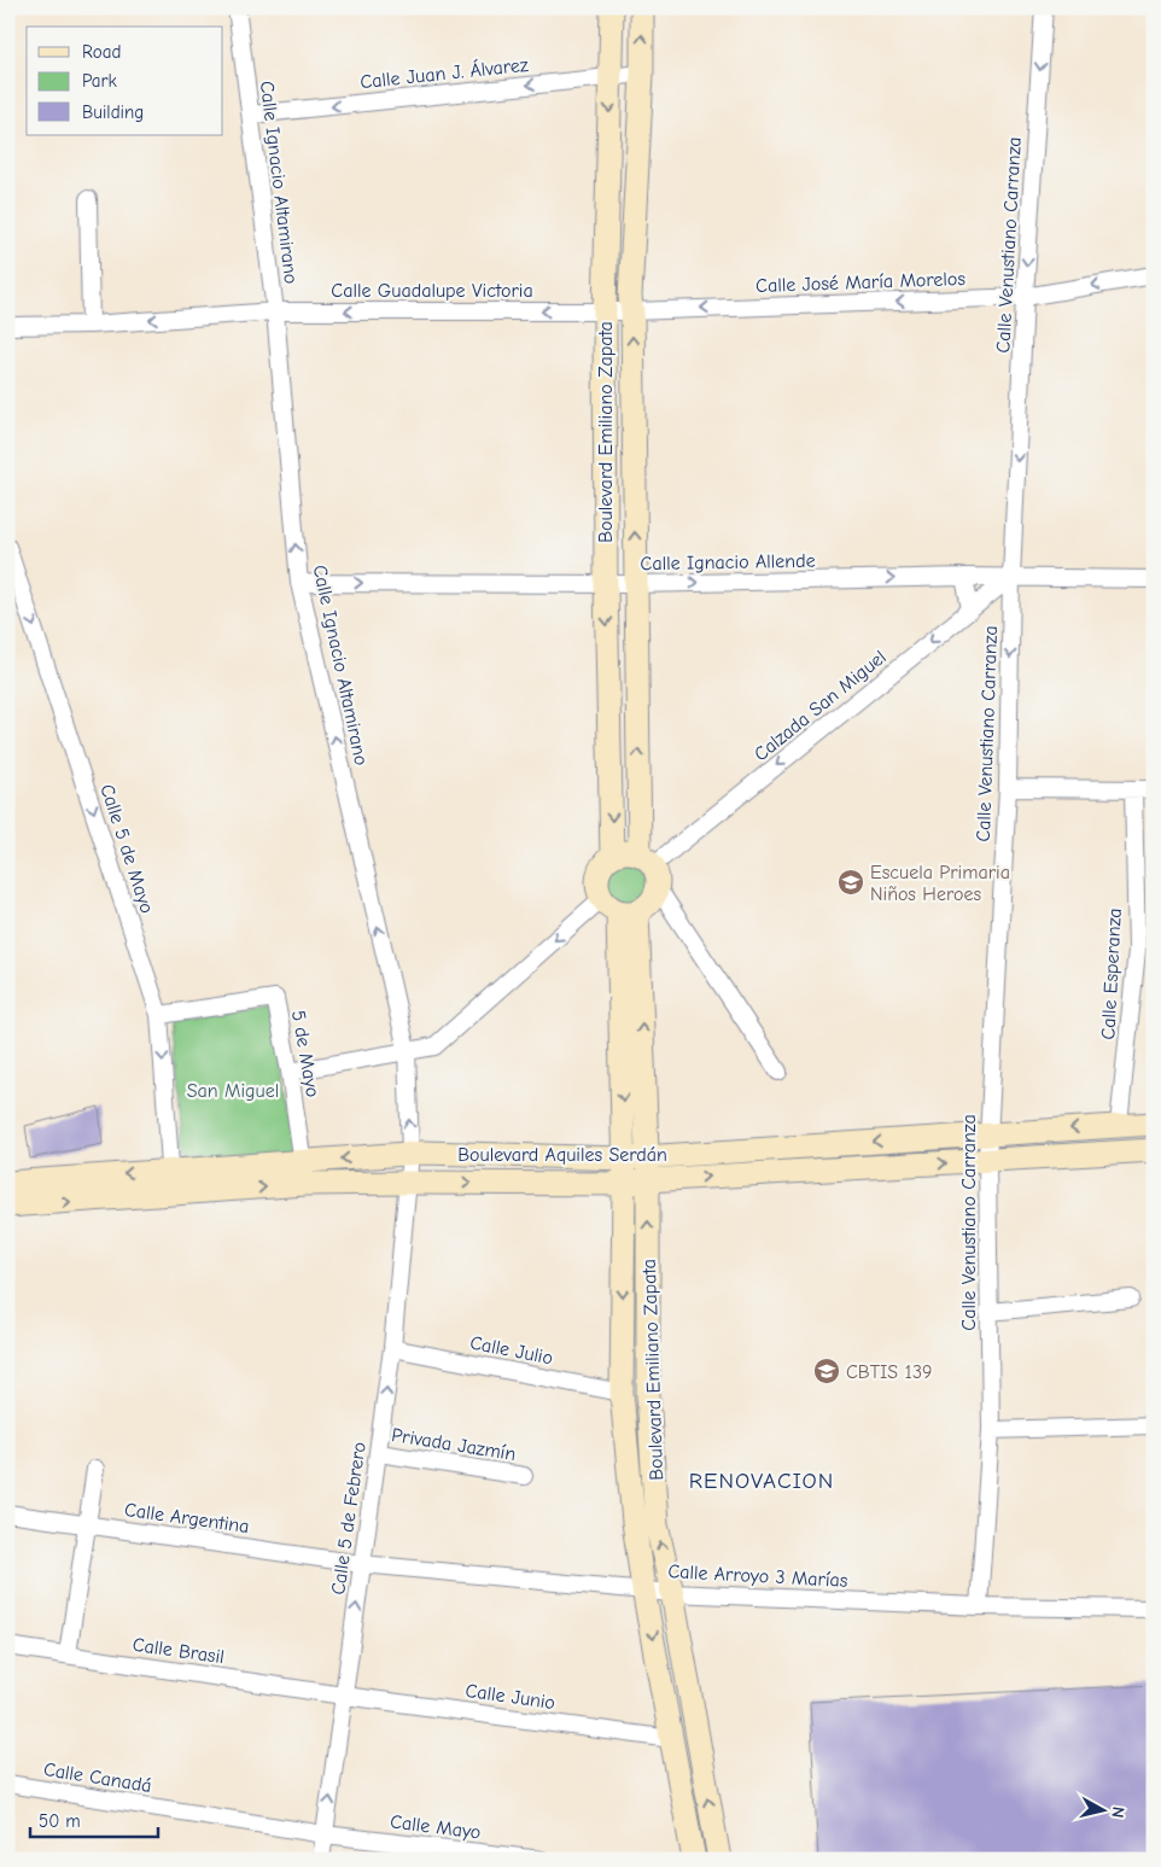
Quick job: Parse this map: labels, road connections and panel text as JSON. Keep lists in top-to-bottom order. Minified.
{"streets":{"street":["Calle Juan J. Álvarez","Calle Ignacio Altamirano","Calle Venustiano Carranza","Calle José María Morelos","Calle Guadalupe Victoria","Boulevard Emiliano Zapata","Calle Ignacio Allende","Calzada San Miguel","Calle 5 de Mayo","Calle Esperanza","5 de Mayo","Boulevard Aquiles Serdán","Calle Julio","Privada Jazmín","Calle Argentina","Calle 5 de Febrero","Calle Arroyo 3 Marías","Calle Brasil","Calle Junio","Calle Canadá","Calle Mayo"]},"crossings":[["Calle Juan J. Álvarez","Calle Ignacio Altamirano"],["Calle Juan J. Álvarez","Boulevard Emiliano Zapata"],["Calle Ignacio Altamirano","Calle Guadalupe Victoria"],["Calle Ignacio Altamirano","Calle Ignacio Allende"],["Calle Ignacio Altamirano","Boulevard Aquiles Serdán"],["Calle Ignacio Altamirano","Calle 5 de Febrero"],["Calle Venustiano Carranza","Calle José María Morelos"],["Calle Venustiano Carranza","Calle Ignacio Allende"],["Calle Venustiano Carranza","Calzada San Miguel"],["Calle Venustiano Carranza","Boulevard Aquiles Serdán"],["Calle Venustiano Carranza","Calle Arroyo 3 Marías"],["Calle José María Morelos","Calle Guadalupe Victoria"],["Calle José María Morelos","Boulevard Emiliano Zapata"],["Calle Guadalupe Victoria","Boulevard Emiliano Zapata"],["Boulevard Emiliano Zapata","Calle Ignacio Allende"],["Boulevard Emiliano Zapata","Calzada San Miguel"],["Boulevard Emiliano Zapata","Boulevard Aquiles Serdán"],["Boulevard Emiliano Zapata","Calle Julio"],["Boulevard Emiliano Zapata","Calle Arroyo 3 Marías"],["Boulevard Emiliano Zapata","Calle Junio"],["Calle Ignacio Allende","Calzada San Miguel"],["Calle 5 de Mayo","5 de Mayo"],["Calle 5 de Mayo","Boulevard Aquiles Serdán"],["Calle Esperanza","Boulevard Aquiles Serdán"],["5 de Mayo","Boulevard Aquiles Serdán"],["Boulevard Aquiles Serdán","Calle 5 de Febrero"],["Calle Julio","Calle 5 de Febrero"],["Privada Jazmín","Calle 5 de Febrero"],["Calle Argentina","Calle 5 de Febrero"],["Calle Argentina","Calle Arroyo 3 Marías"],["Calle 5 de Febrero","Calle Arroyo 3 Marías"],["Calle 5 de Febrero","Calle Brasil"],["Calle 5 de Febrero","Calle Junio"],["Calle 5 de Febrero","Calle Canadá"],["Calle 5 de Febrero","Calle Mayo"],["Calle Brasil","Calle Junio"],["Calle Canadá","Calle Mayo"]],"one_way":["Calle Juan J. Álvarez","Calle Ignacio Altamirano","Calle Venustiano Carranza","Calle José María Morelos","Calle Guadalupe Victoria","Calle Ignacio Allende","Calzada San Miguel","Calle 5 de Mayo","Calle 5 de Febrero"],"districts":["RENOVACION"],"parks":["San Miguel"],"places":{"school or university":["Escuela Primaria Niños Heroes","CBTIS 139"]},"legend":["Road","Park","Building"],"scale_bar":"50 m","north":"right"}
